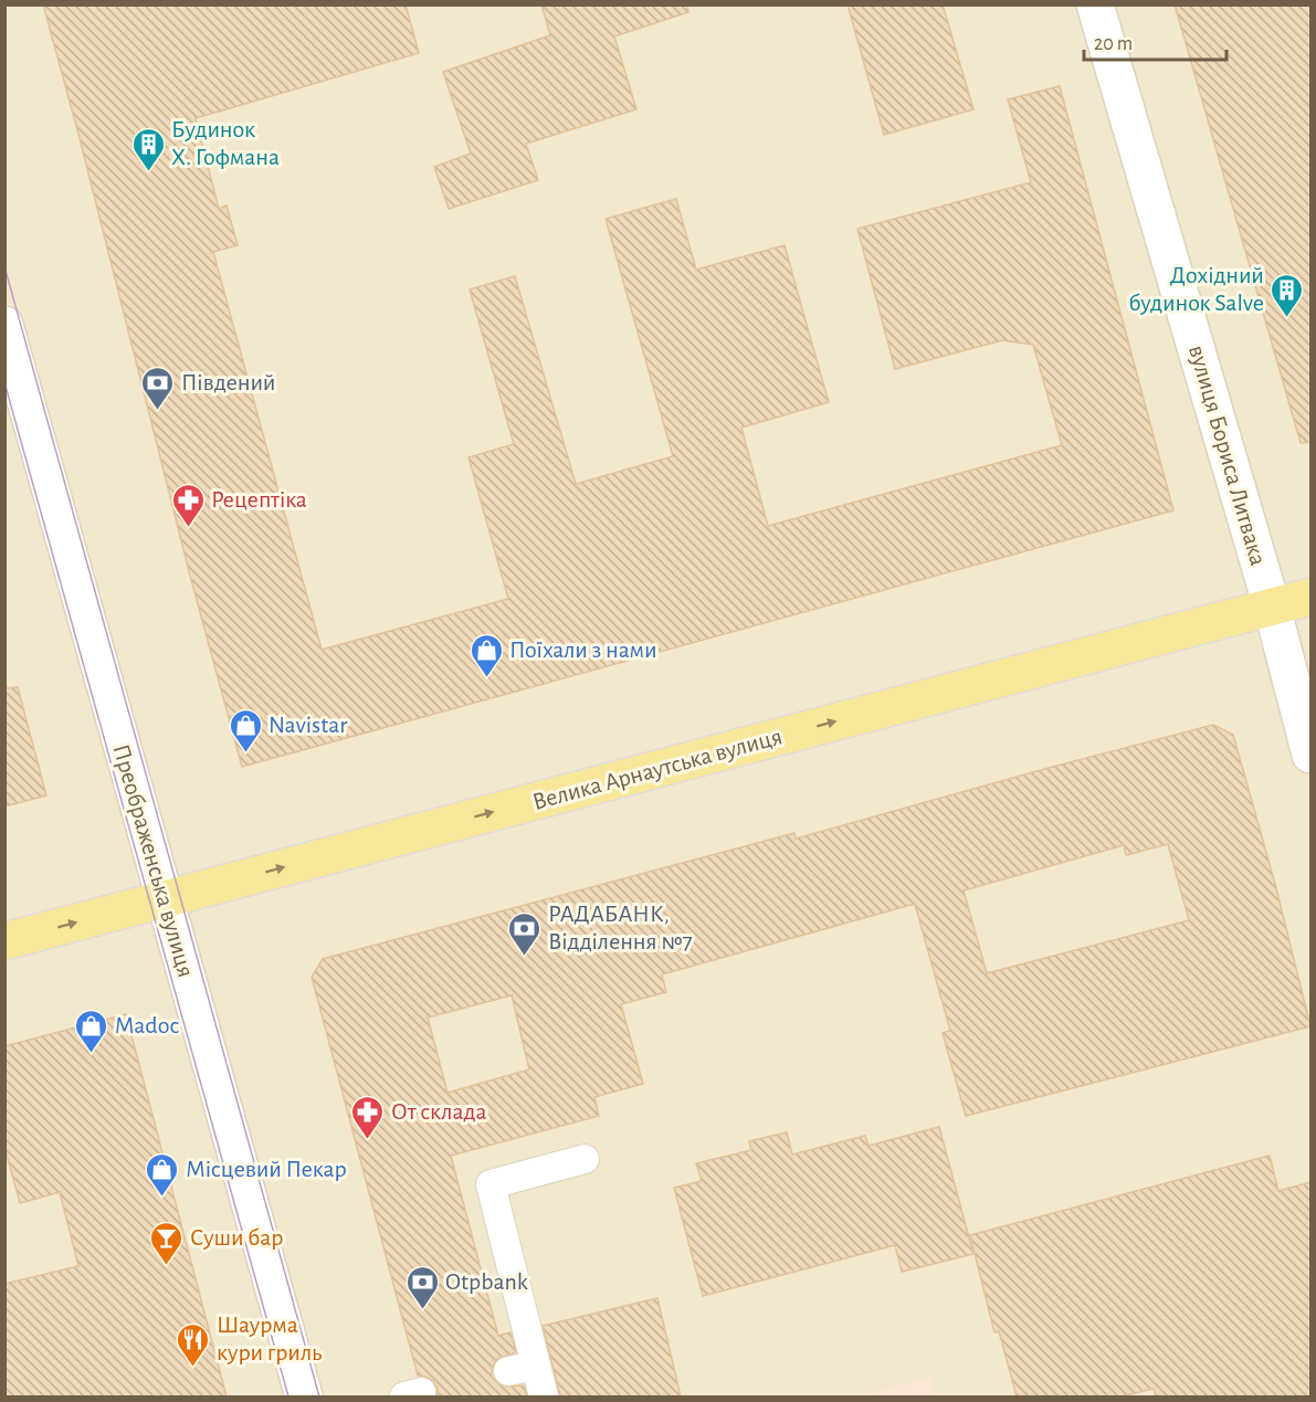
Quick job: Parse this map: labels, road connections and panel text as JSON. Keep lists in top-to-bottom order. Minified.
{"streets":{"main road":["вулиця Бориса Литвака","Велика Арнаутська вулиця","Преображенська вулиця"]},"crossings":[["вулиця Бориса Литвака","Велика Арнаутська вулиця"],["Велика Арнаутська вулиця","Преображенська вулиця"]],"one_way":["Велика Арнаутська вулиця"],"places":{"building":["Будинок Х. Гофмана","Дохідний будинок Salve"],"bank":["Південий","РАДАБАНК, Відділення №7","Otpbank"],"pharmacy":["Рецептіка","От склада"],"shop":["Поїхали з нами","Navistar","Madoc","Місцевий Пекар"],"bar":["Суши бар"],"restaurant":["Шаурма кури гриль"]},"scale_bar":"20 m"}
